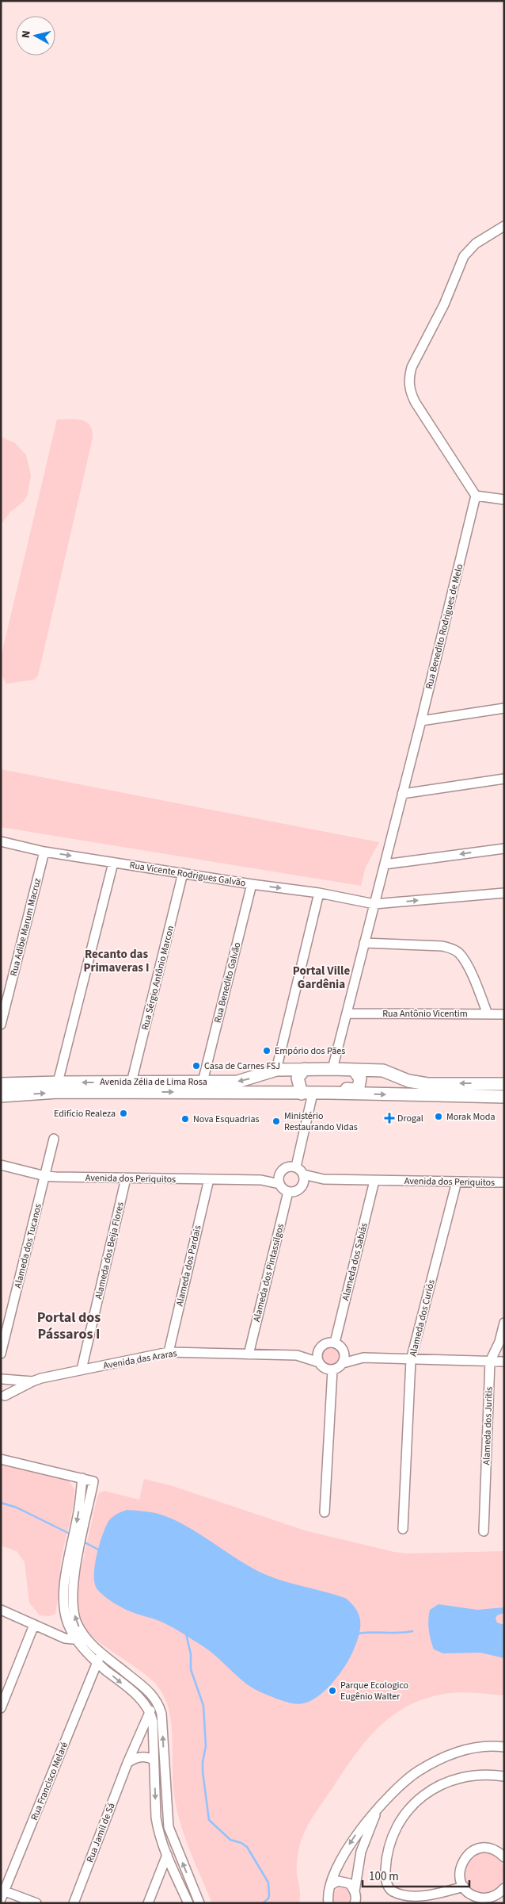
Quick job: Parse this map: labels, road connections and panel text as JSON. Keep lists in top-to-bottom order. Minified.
{"streets":{"main road":["Avenida Zélia de Lima Rosa"],"street":["Rua Benedito Rodrigues de Melo","Rua Vicente Rodrigues Galvão","Rua Adibe Marum Macruz","Rua Sérgio Antônio Marcon","Rua Benedito Galvão","Rua Antônio Vicentim","Avenida dos Periquitos","Alameda dos Tucanos","Alameda dos Beija Flores","Alameda dos Sabiás","Alameda dos Pardais","Alameda dos Pintassilgos","Alameda dos Curiós","Avenida das Araras","Alameda dos Juritis","Rua Francisco Melaré","Rua Jamil de Sá"]},"crossings":[["Rua Benedito Rodrigues de Melo","Rua Vicente Rodrigues Galvão"],["Rua Benedito Rodrigues de Melo","Rua Antônio Vicentim"],["Rua Benedito Rodrigues de Melo","Avenida Zélia de Lima Rosa"],["Rua Vicente Rodrigues Galvão","Rua Adibe Marum Macruz"],["Rua Vicente Rodrigues Galvão","Rua Sérgio Antônio Marcon"],["Rua Vicente Rodrigues Galvão","Rua Benedito Galvão"],["Rua Sérgio Antônio Marcon","Avenida Zélia de Lima Rosa"],["Rua Benedito Galvão","Avenida Zélia de Lima Rosa"],["Avenida dos Periquitos","Alameda dos Tucanos"],["Avenida dos Periquitos","Alameda dos Beija Flores"],["Avenida dos Periquitos","Alameda dos Sabiás"],["Avenida dos Periquitos","Alameda dos Pardais"],["Avenida dos Periquitos","Alameda dos Curiós"],["Alameda dos Beija Flores","Avenida das Araras"],["Alameda dos Pardais","Avenida das Araras"],["Alameda dos Pintassilgos","Avenida das Araras"]],"districts":["Recanto das Primaveras I","Portal Ville Gardênia","Portal dos Pássaros I"],"places":{"other":["Empório dos Pães","Casa de Carnes FSJ","Edifício Realeza","Morak Moda","Nova Esquadrias","Ministério Restaurando Vidas","Parque Ecologico Eugênio Walter"],"health":["Drogal"]},"scale_bar":"100 m","north":"left"}
